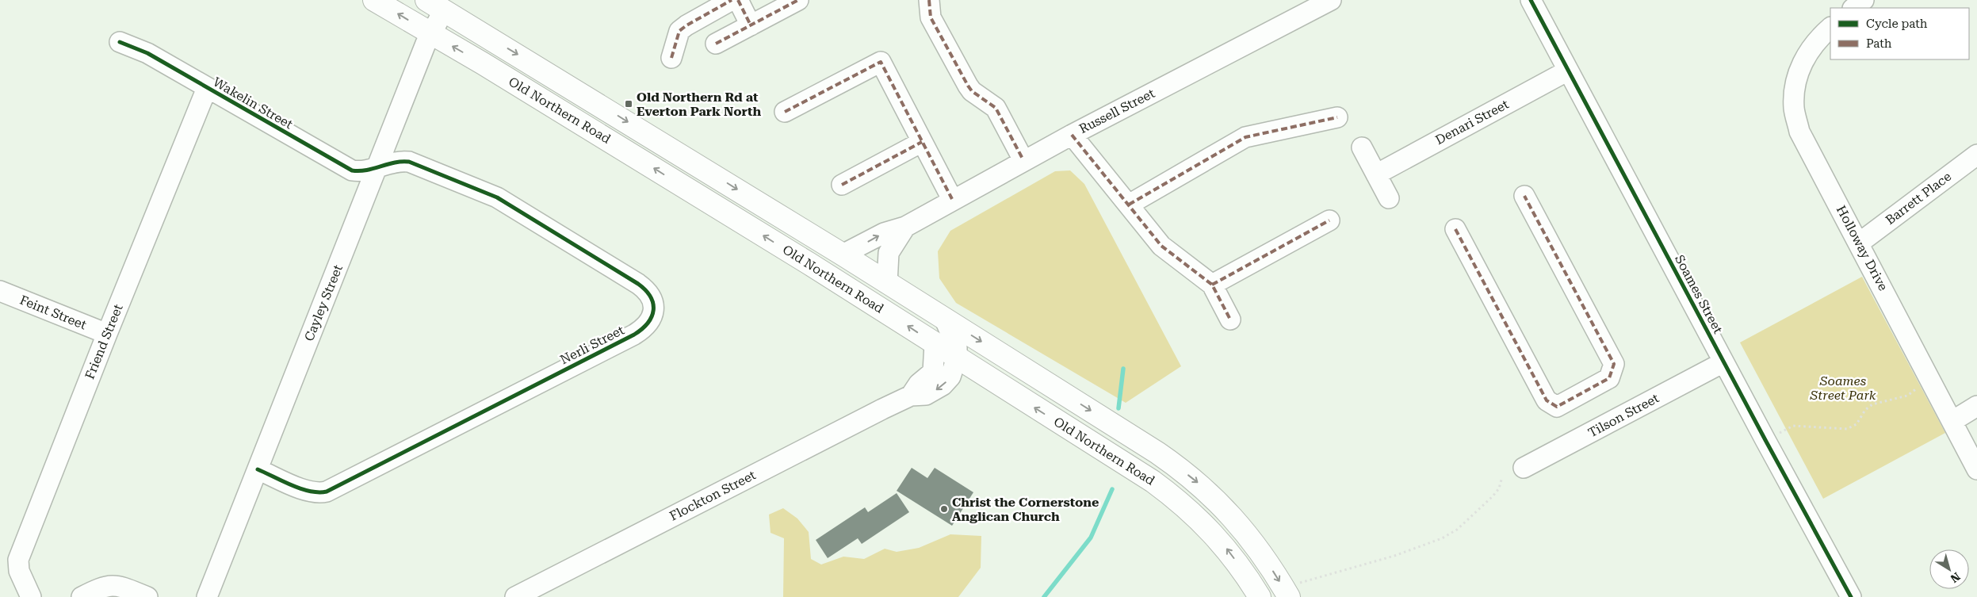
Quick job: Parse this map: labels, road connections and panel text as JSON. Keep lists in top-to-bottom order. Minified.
{"streets":{"highway":["Old Northern Road"],"street":["Wakelin Street","Russell Street","Denari Street","Barrett Place","Holloway Drive","Soames Street","Cayley Street","Feint Street","Friend Street","Nerli Street","Tilson Street","Flockton Street"]},"crossings":[["Wakelin Street","Cayley Street"],["Wakelin Street","Friend Street"],["Wakelin Street","Nerli Street"],["Old Northern Road","Russell Street"],["Old Northern Road","Cayley Street"],["Old Northern Road","Flockton Street"],["Denari Street","Soames Street"],["Barrett Place","Holloway Drive"],["Soames Street","Tilson Street"],["Cayley Street","Nerli Street"],["Feint Street","Friend Street"]],"parks":["Soames Street Park"],"places":{"transit":["Old Northern Rd at Everton Park North"],"other":["Christ the Cornerstone Anglican Church"]},"legend":["Cycle path","Path"],"north":"bottom right"}
